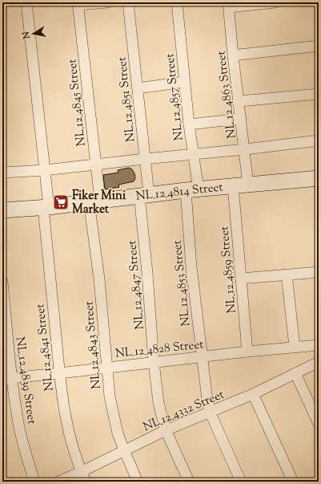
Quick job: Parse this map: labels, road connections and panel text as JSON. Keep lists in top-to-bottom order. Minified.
{"streets":{"street":["NL_12_4863 Street","NL_12_4857 Street","NL_12_4851 Street","NL_12_4845 Street","NL_12_4814 Street","NL_12_4859 Street","NL_12_4853 Street","NL_12_4847 Street","NL_12_4843 Street","NL_12_4841 Street","NL_12_4828 Street","NL_12_4839 Street","NL_12_4332 Street"]},"crossings":[["NL_12_4863 Street","NL_12_4814 Street"],["NL_12_4857 Street","NL_12_4814 Street"],["NL_12_4857 Street","NL_12_4853 Street"],["NL_12_4851 Street","NL_12_4814 Street"],["NL_12_4851 Street","NL_12_4847 Street"],["NL_12_4845 Street","NL_12_4814 Street"],["NL_12_4845 Street","NL_12_4843 Street"],["NL_12_4814 Street","NL_12_4859 Street"],["NL_12_4814 Street","NL_12_4853 Street"],["NL_12_4814 Street","NL_12_4847 Street"],["NL_12_4814 Street","NL_12_4843 Street"],["NL_12_4814 Street","NL_12_4841 Street"],["NL_12_4859 Street","NL_12_4828 Street"],["NL_12_4853 Street","NL_12_4828 Street"],["NL_12_4853 Street","NL_12_4332 Street"],["NL_12_4847 Street","NL_12_4828 Street"],["NL_12_4847 Street","NL_12_4332 Street"],["NL_12_4843 Street","NL_12_4828 Street"],["NL_12_4843 Street","NL_12_4332 Street"],["NL_12_4841 Street","NL_12_4828 Street"],["NL_12_4841 Street","NL_12_4332 Street"],["NL_12_4828 Street","NL_12_4839 Street"]],"places":{"supermarket":["Fiker Mini Market"]},"north":"left"}
